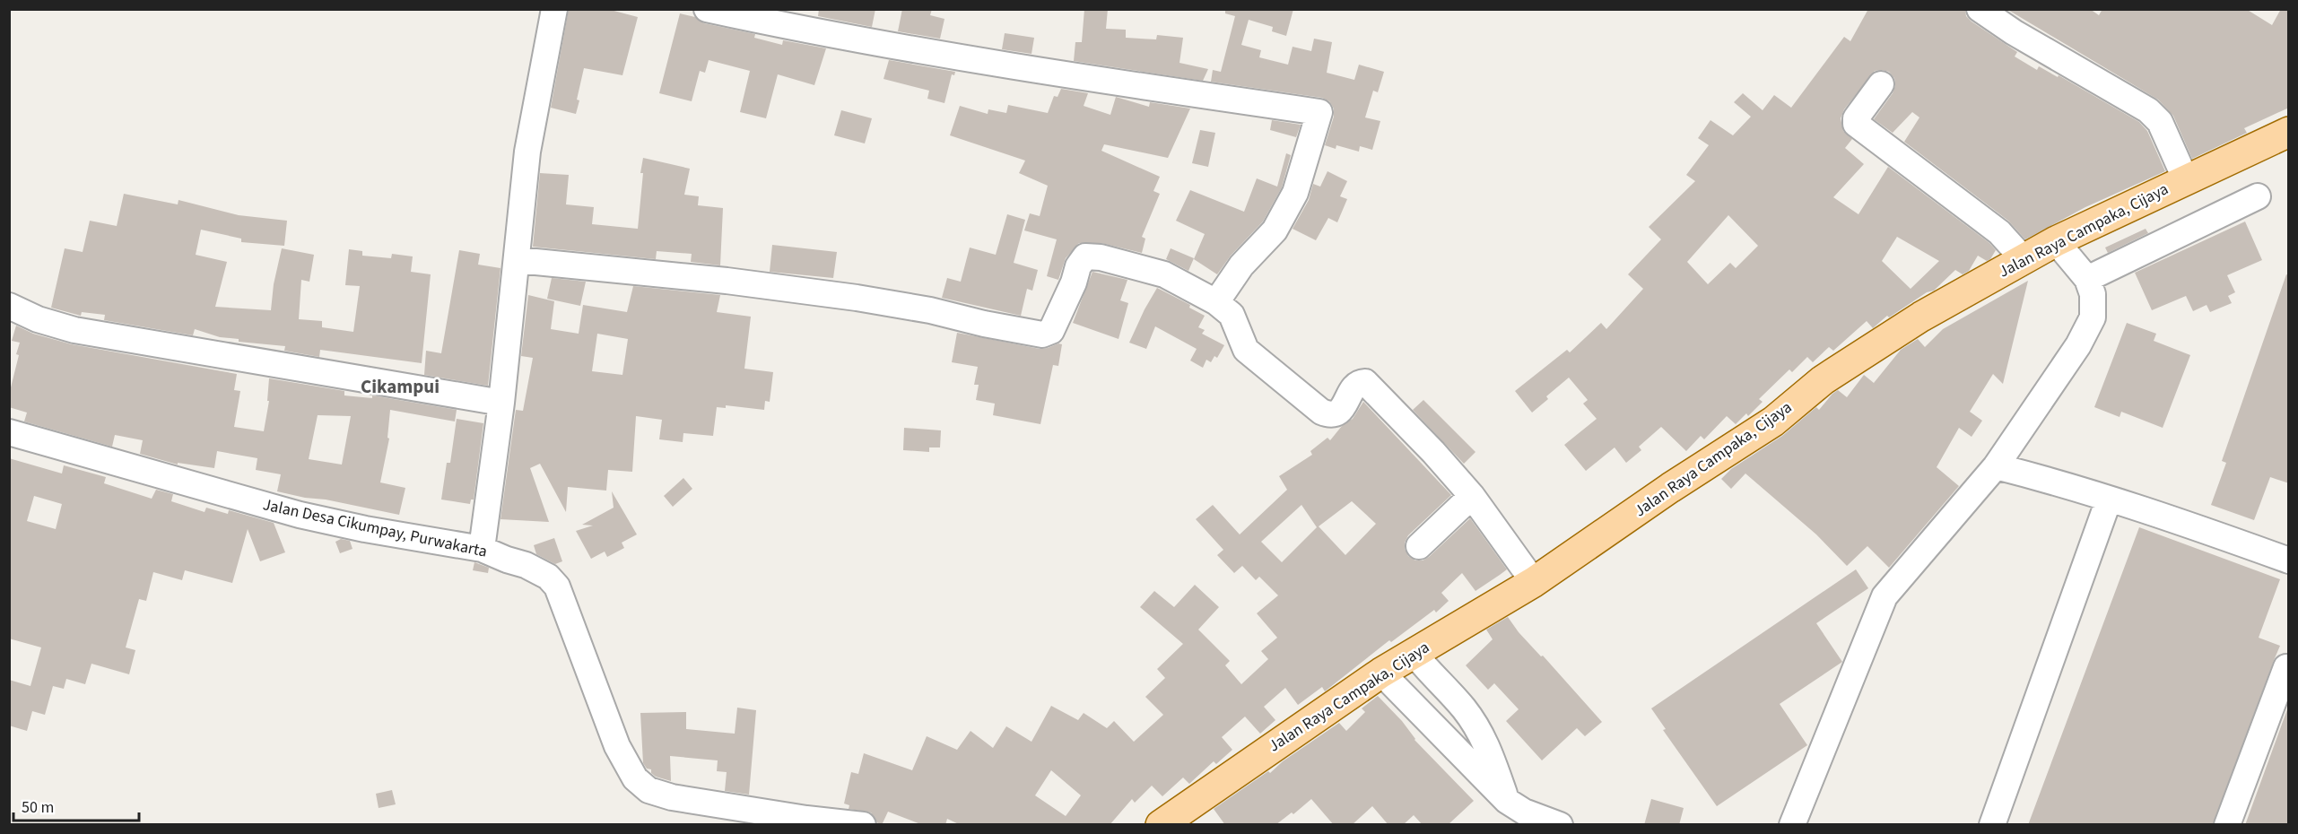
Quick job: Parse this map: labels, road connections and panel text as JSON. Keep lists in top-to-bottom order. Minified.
{"streets":{"main road":["Jalan Raya Campaka, Cijaya"],"street":["Jalan Desa Cikumpay, Purwakarta"]},"districts":["Cikampui"],"scale_bar":"50 m"}
